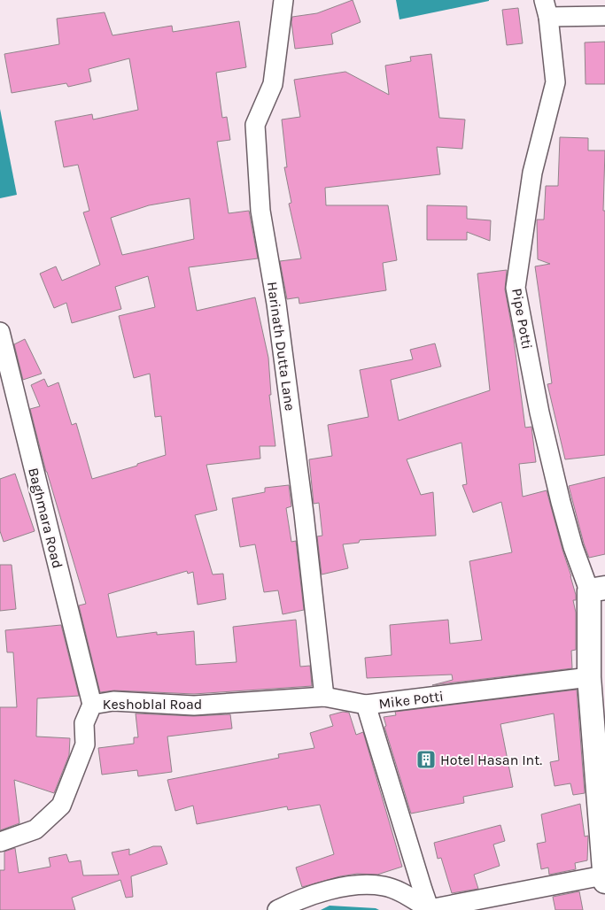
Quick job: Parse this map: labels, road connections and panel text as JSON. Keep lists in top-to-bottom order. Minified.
{"streets":{"street":["Pipe Potti","Harinath Dutta Lane","Baghmara Road","Mike Potti","Keshoblal Road"]},"crossings":[["Harinath Dutta Lane","Keshoblal Road"],["Baghmara Road","Keshoblal Road"],["Mike Potti","Keshoblal Road"]],"places":{"building":["Hotel Hasan Int."]}}
